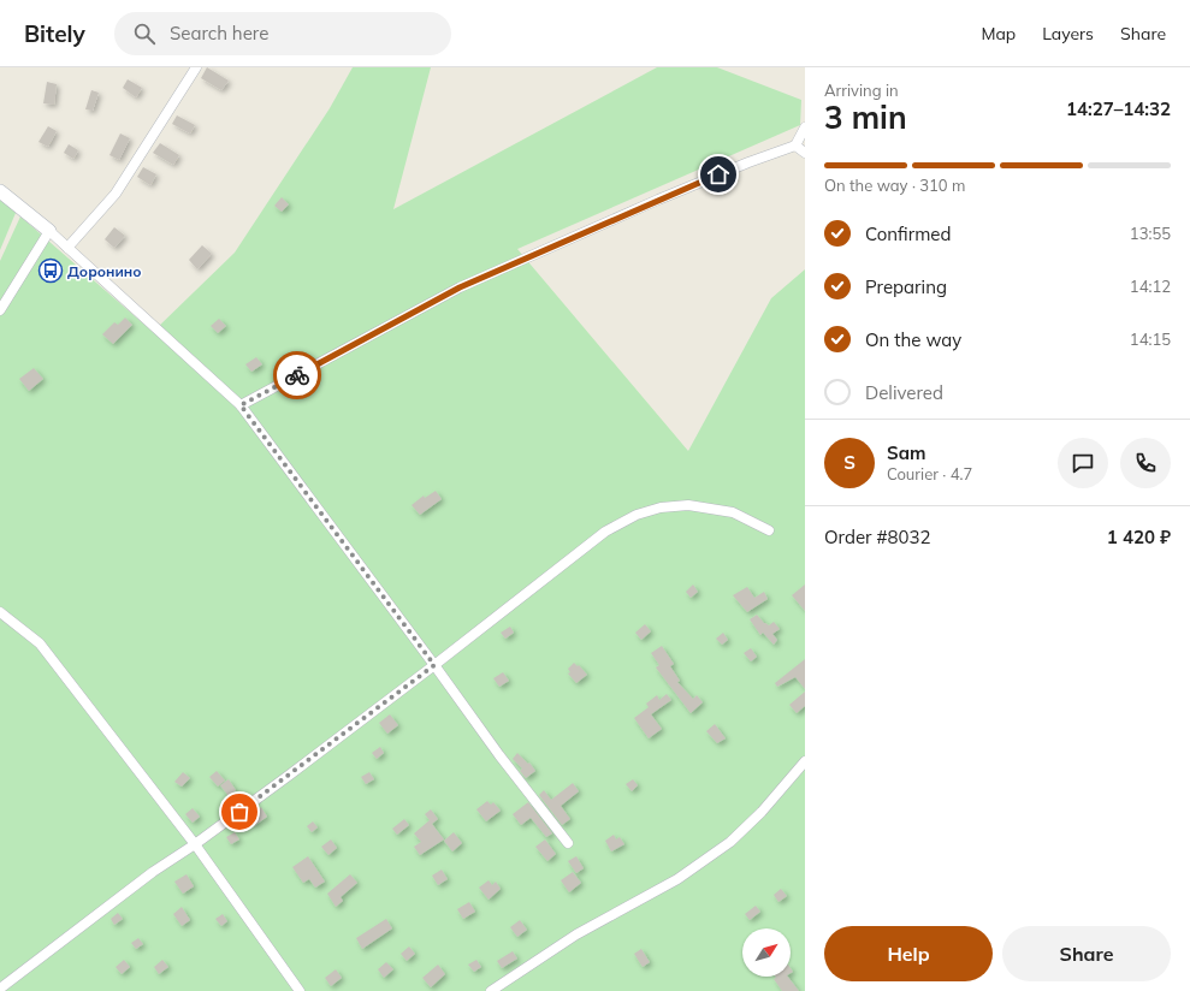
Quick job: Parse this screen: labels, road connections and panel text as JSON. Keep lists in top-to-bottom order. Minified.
{"places":{"bus stop":["Доронино"]},"north":"top right","page":{"header":"Bitely","search":"Search here","nav":["Map","Layers","Share"],"heading":["3 min","Arriving in","14:27–14:32"],"panel":["Sam","Courier · 4.7","Order #8032","1 420 ₽"],"bar":"On the way · 310 m","list":[["Confirmed","13:55"],["Preparing","14:12"],["On the way","14:15"],"Delivered"],"round":"S","buttons":["Help","Share"]}}
